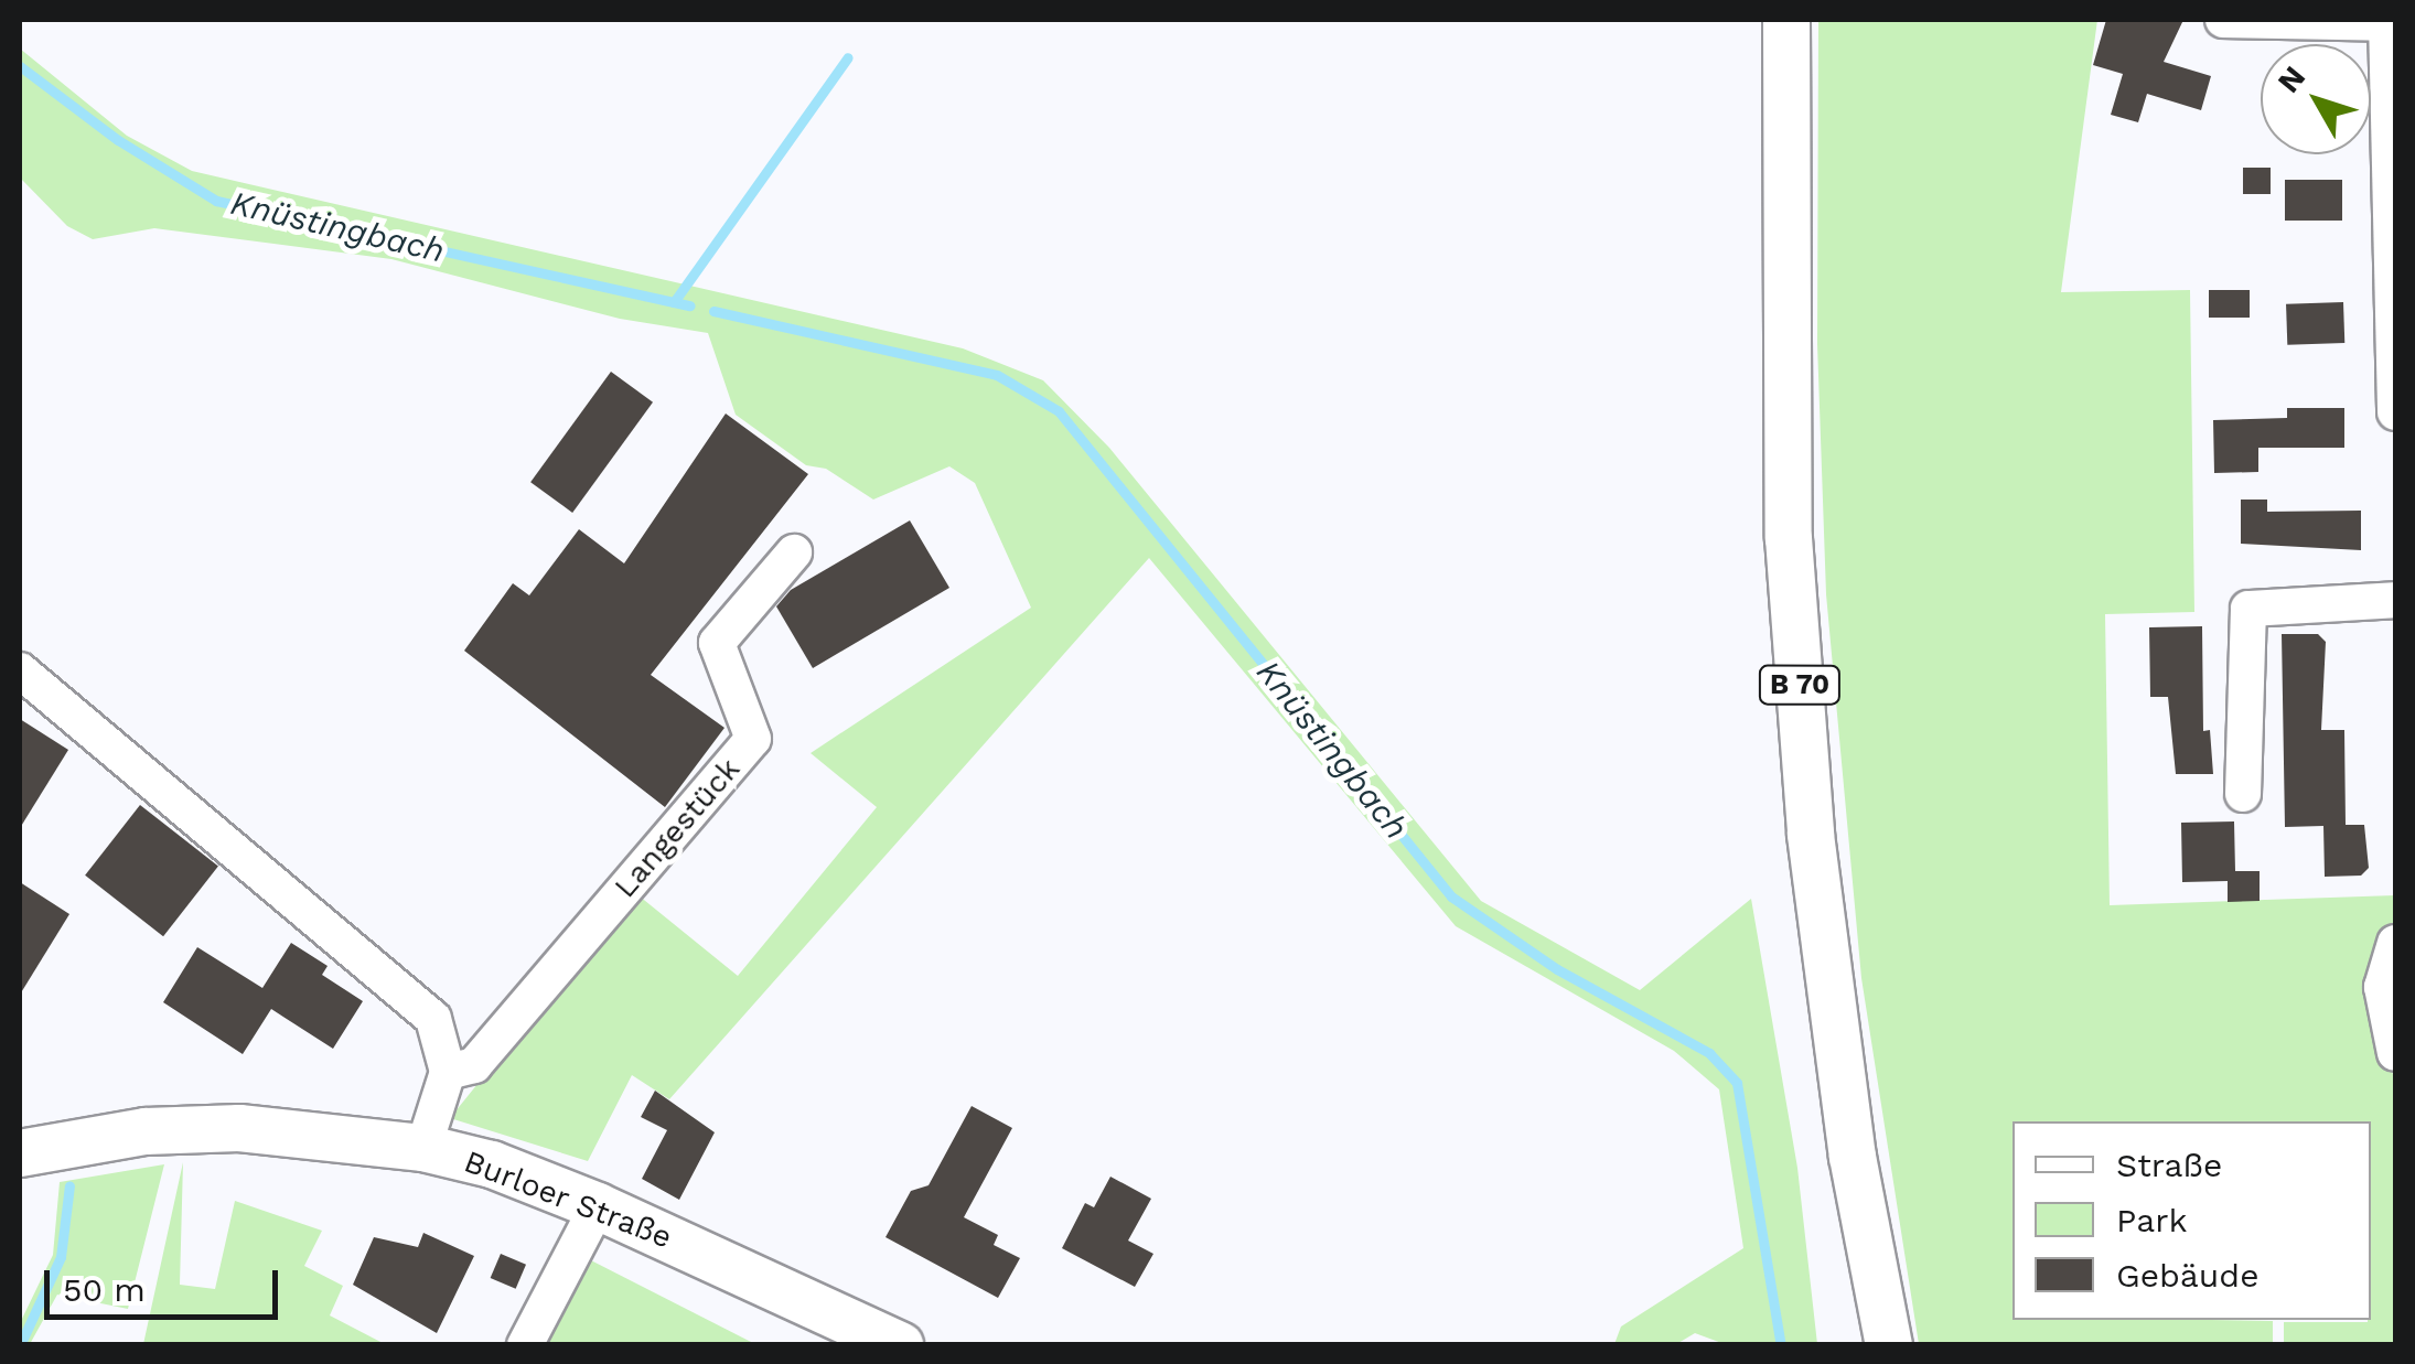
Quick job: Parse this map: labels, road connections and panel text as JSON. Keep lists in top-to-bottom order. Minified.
{"streets":{"main road":["B 70","Burloer Straße"],"street":["Langestück"]},"water":["Knüstingbach"],"legend":["Straße","Park","Gebäude"],"scale_bar":"50 m","north":"top left"}
